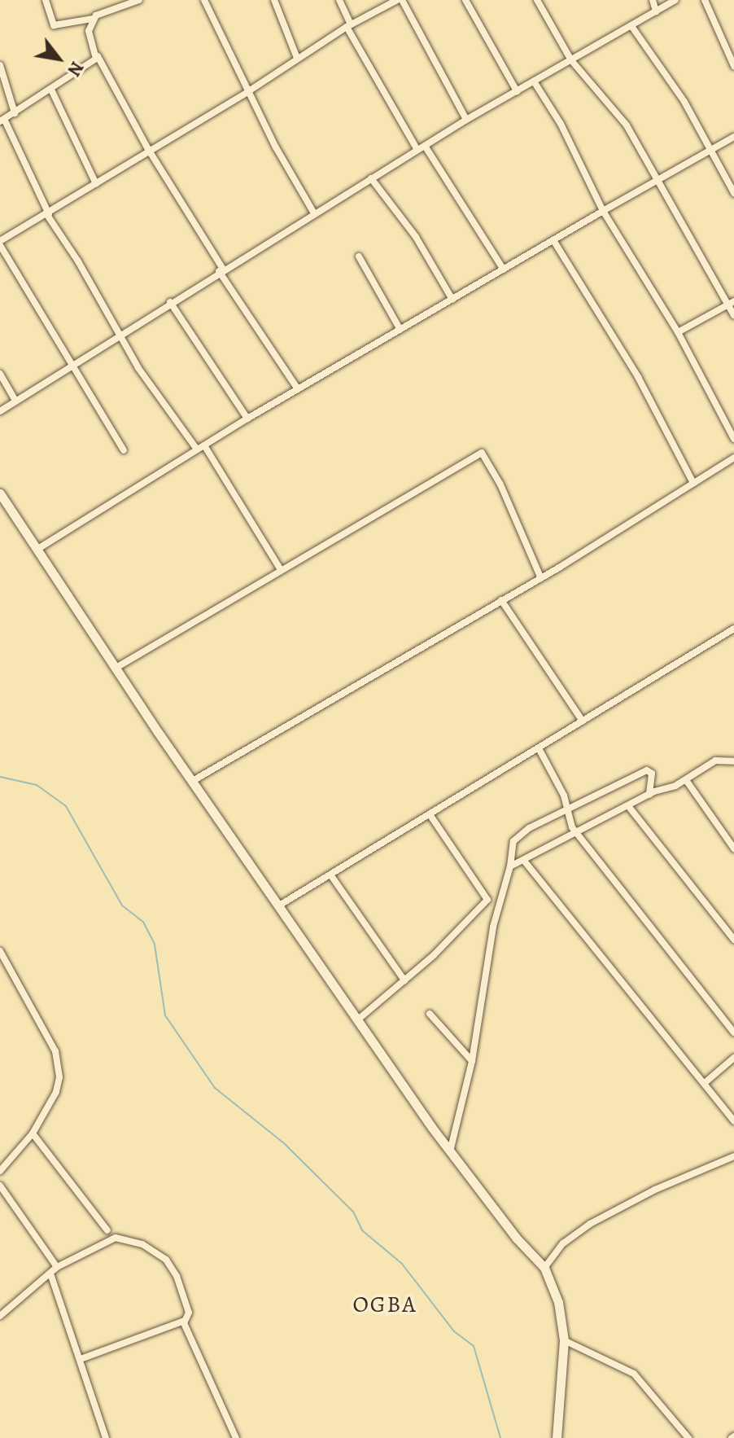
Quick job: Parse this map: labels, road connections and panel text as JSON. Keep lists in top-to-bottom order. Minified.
{"districts":["OGBA"],"north":"bottom right"}
